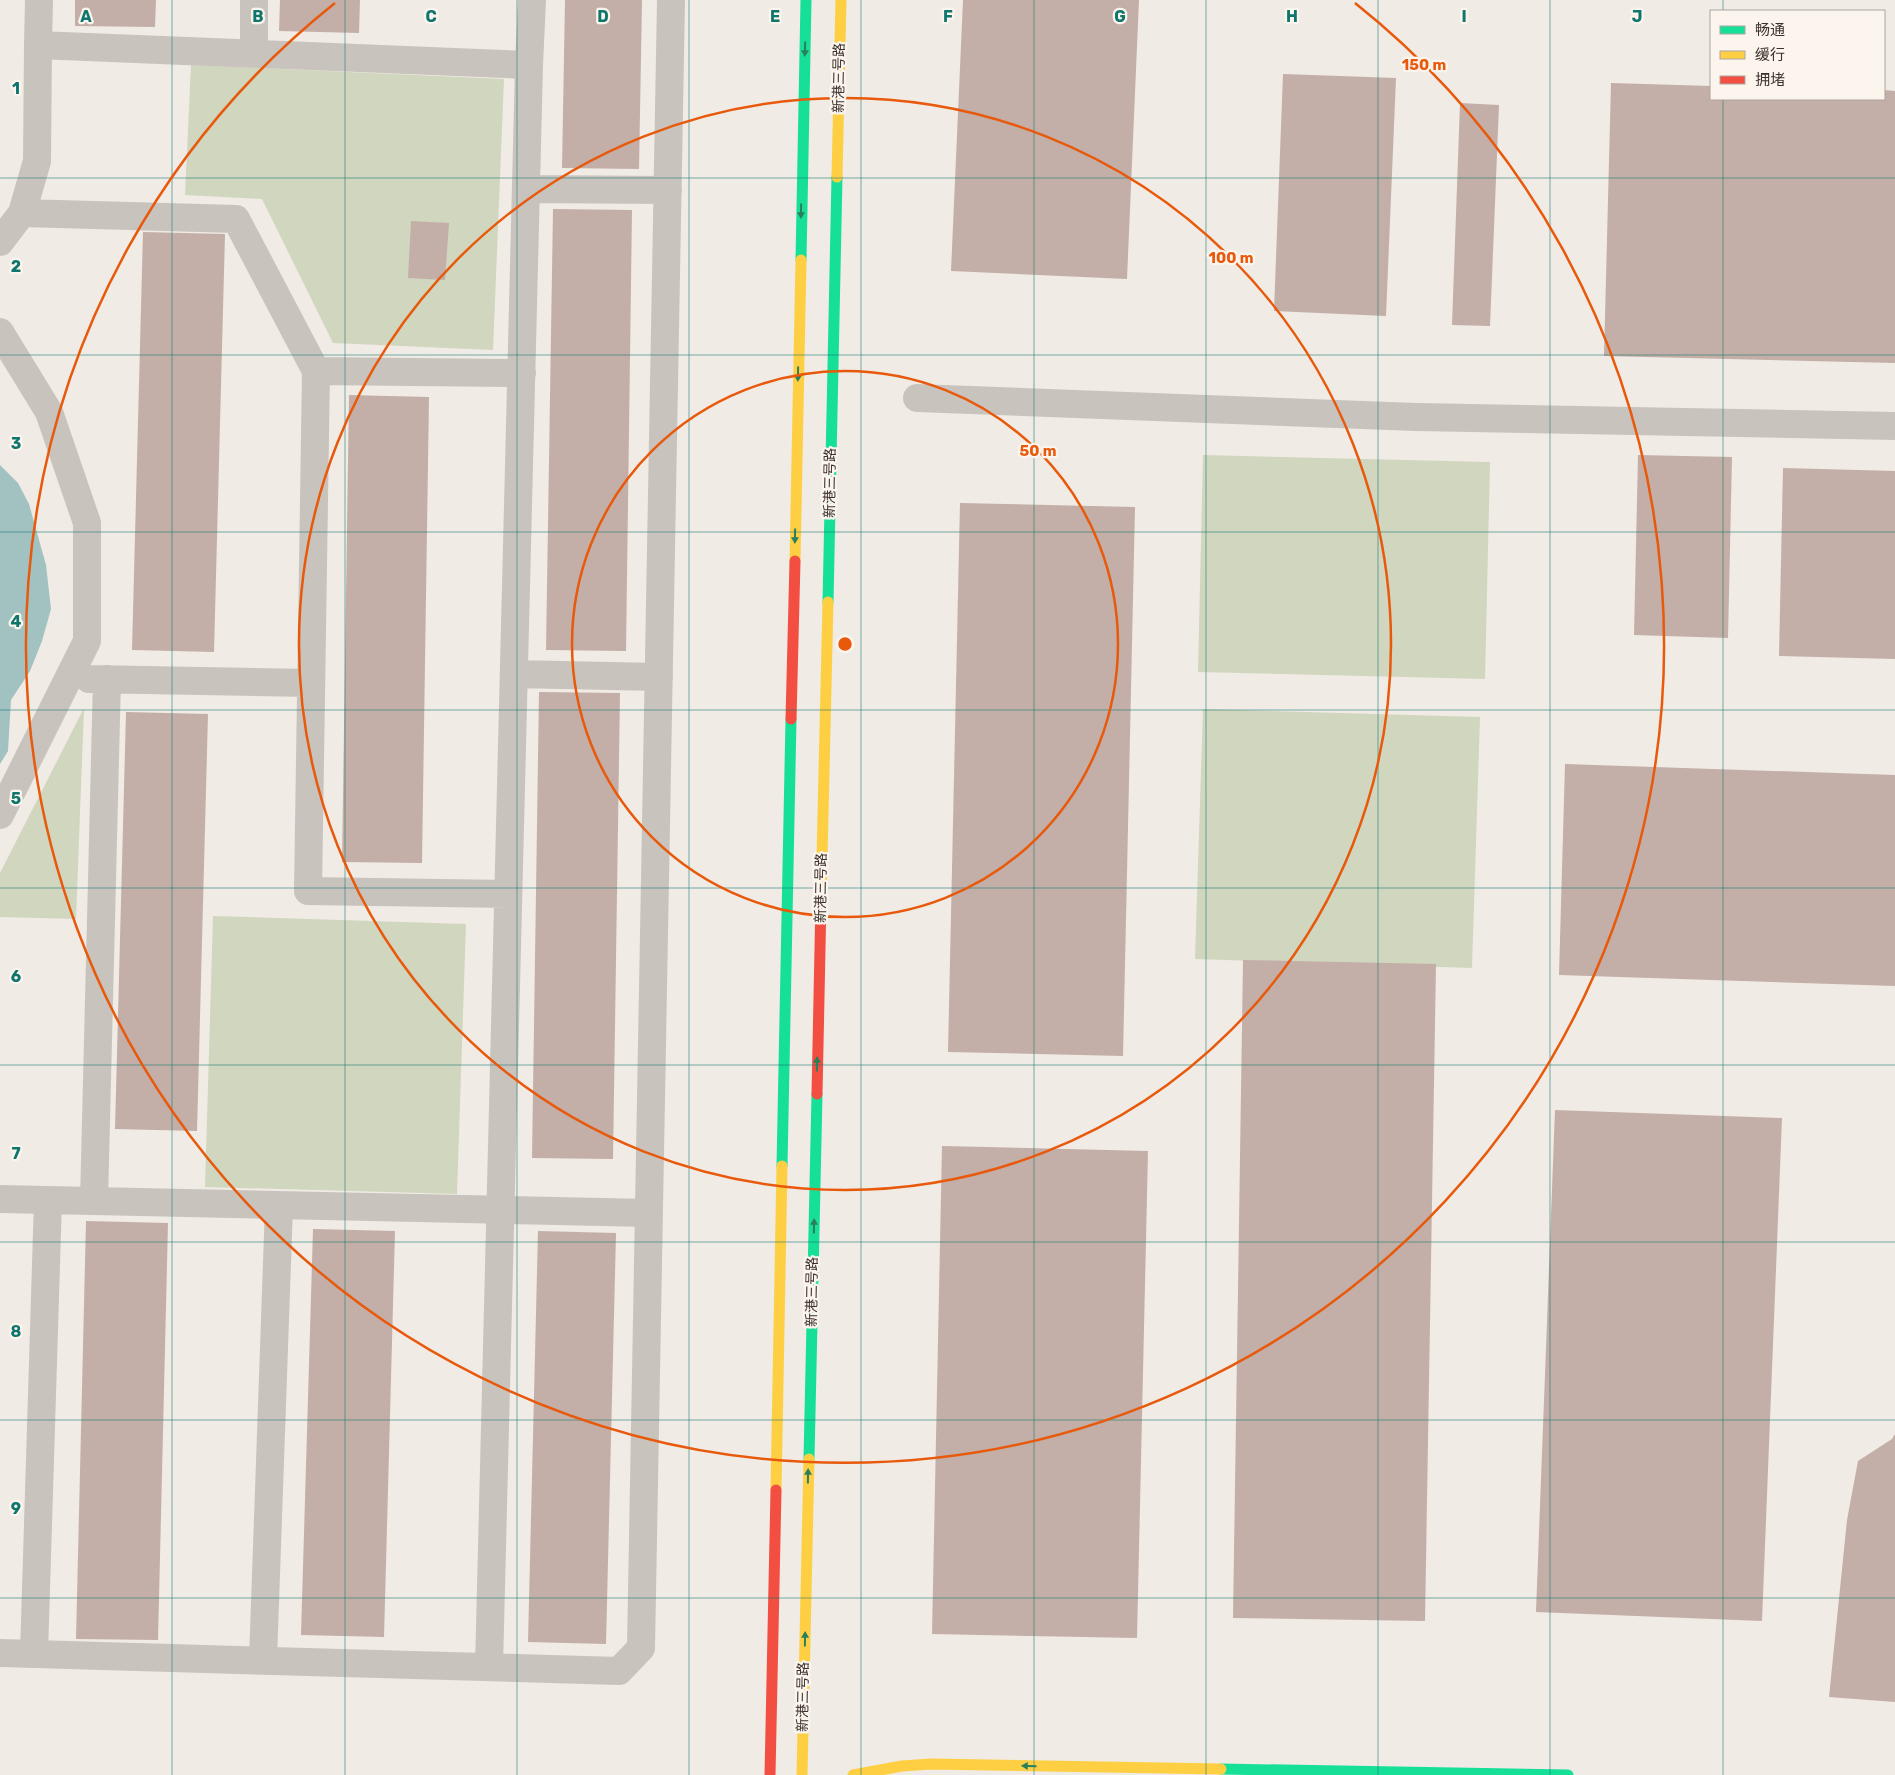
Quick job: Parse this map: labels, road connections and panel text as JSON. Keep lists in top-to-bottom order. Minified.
{"streets":{"main road":["新港三号路"]},"legend":["畅通","缓行","拥堵"],"grid":{"columns":["A","B","C","D","E","F","G","H","I","J"],"rows":["1","2","3","4","5","6","7","8","9"]},"rings":["150 m","100 m","50 m"]}
